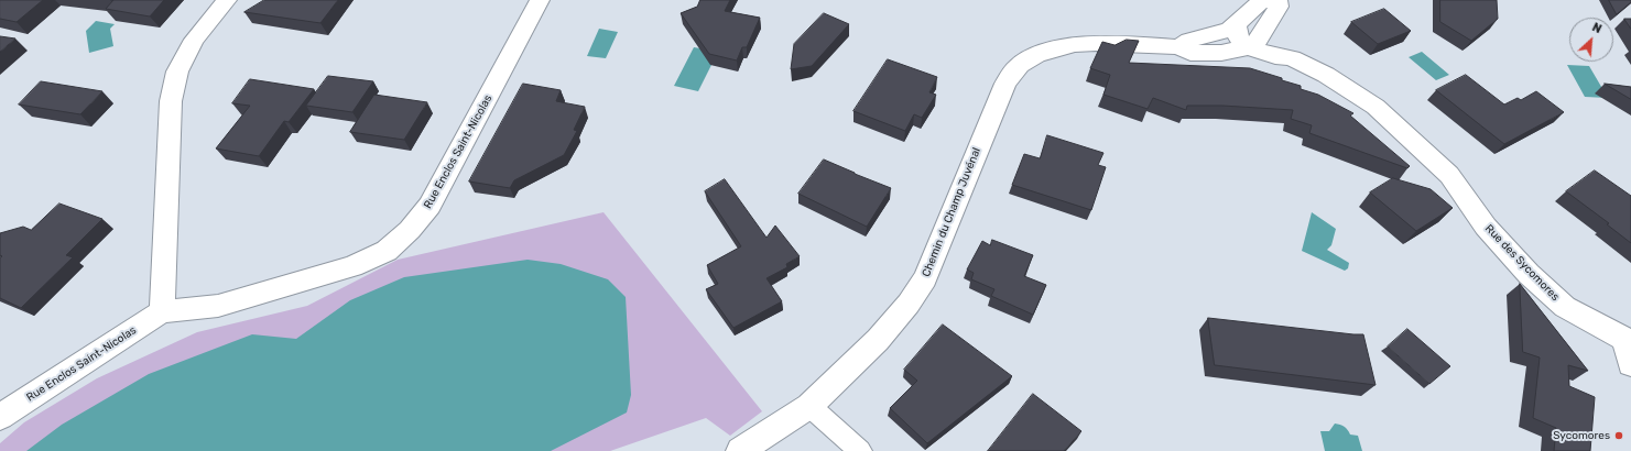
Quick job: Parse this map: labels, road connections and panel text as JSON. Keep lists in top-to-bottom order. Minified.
{"streets":{"street":["Rue Enclos Saint-Nicolas","Chemin du Champ Juvénal","Rue des Sycomores"]},"crossings":[["Chemin du Champ Juvénal","Rue des Sycomores"]],"places":["Sycomores"],"north":"top right"}
